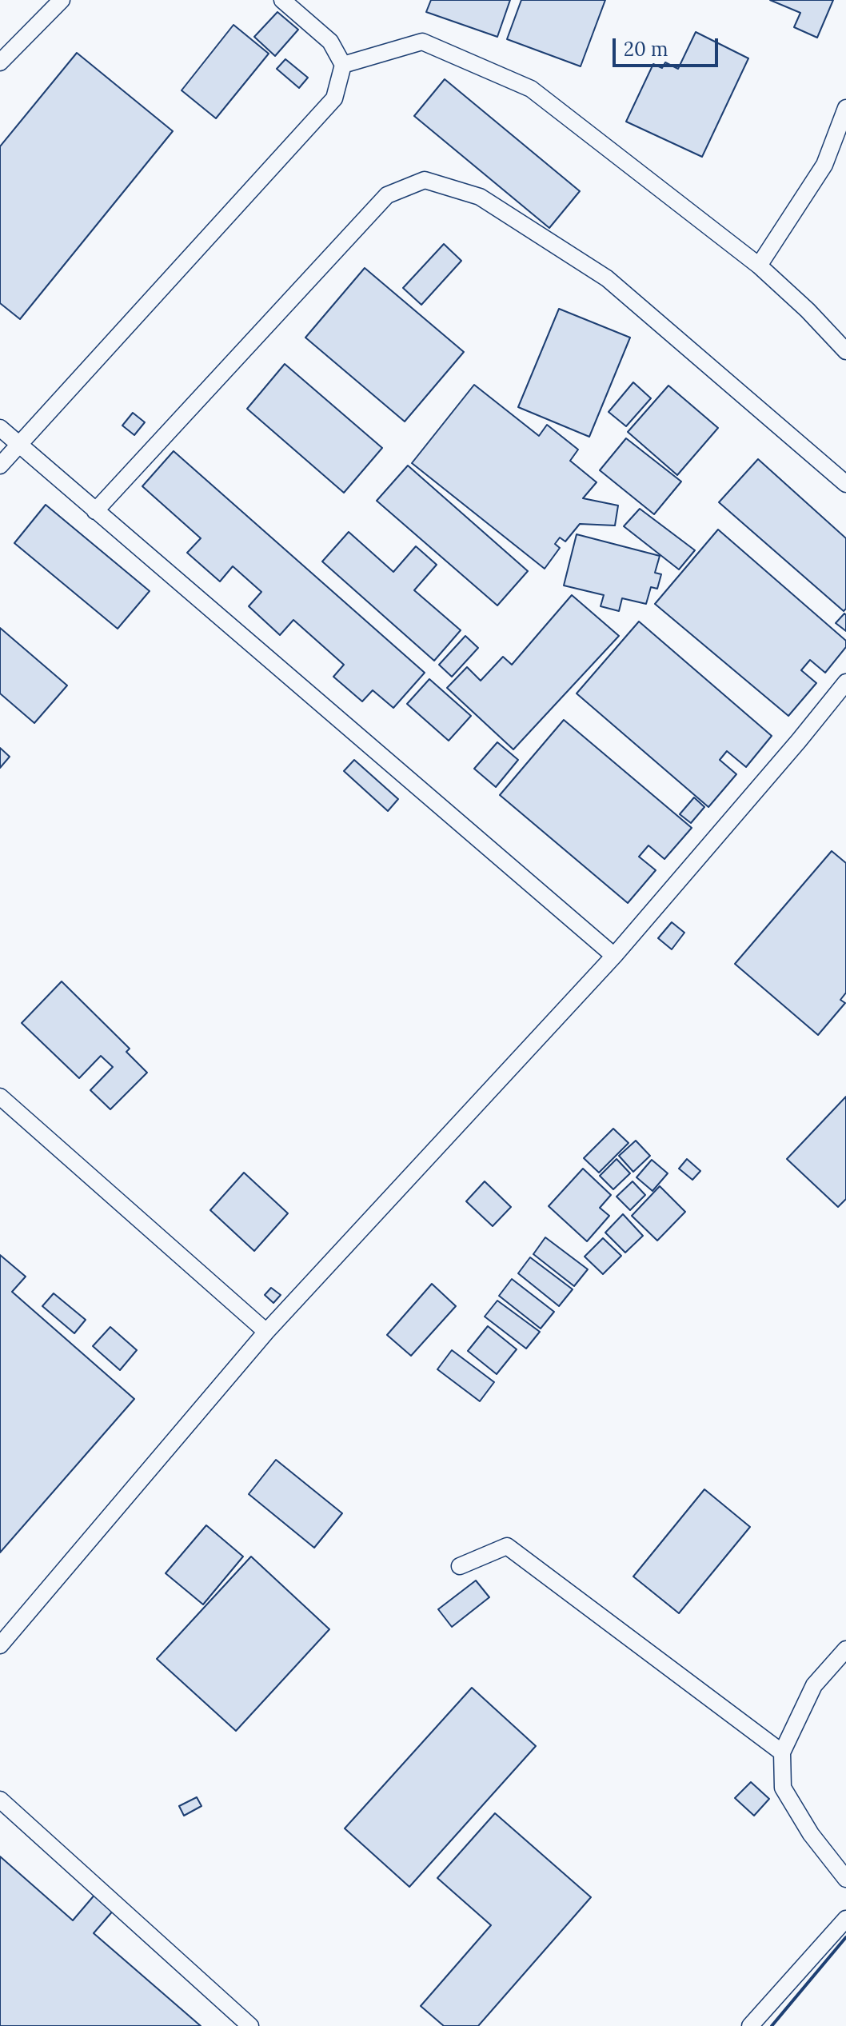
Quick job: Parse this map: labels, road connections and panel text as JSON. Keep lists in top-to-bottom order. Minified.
{"scale_bar":"20 m"}
